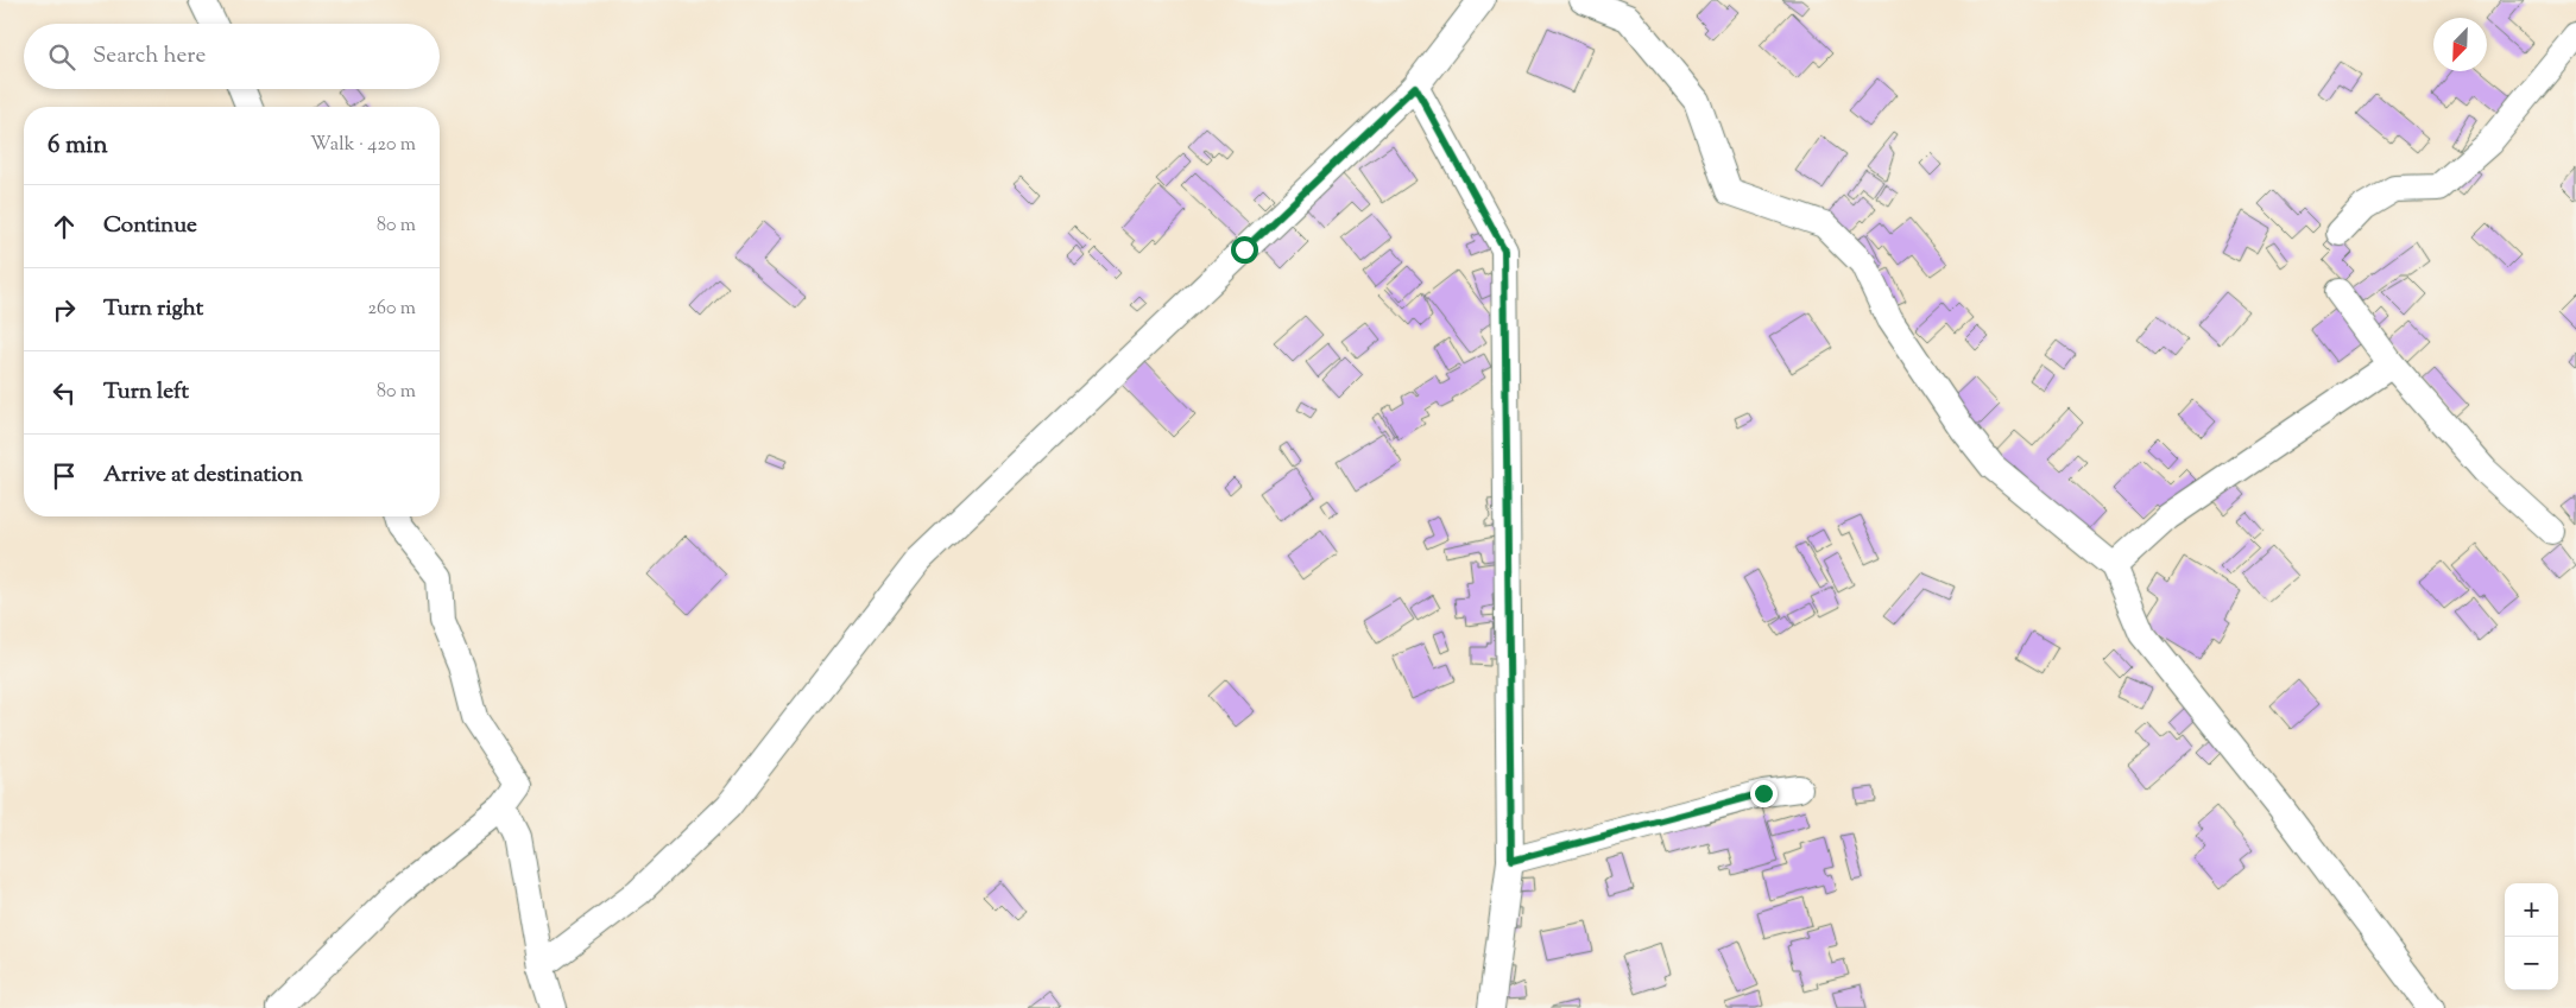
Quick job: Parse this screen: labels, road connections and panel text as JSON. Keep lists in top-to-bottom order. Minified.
{"north":"bottom left","page":{"search":"Search here","heading":["6 min","Walk · 420 m"],"list":[["Continue","80 m"],["Turn right","260 m"],["Turn left","80 m"],"Arrive at destination"],"map_buttons":["+","−"]}}
